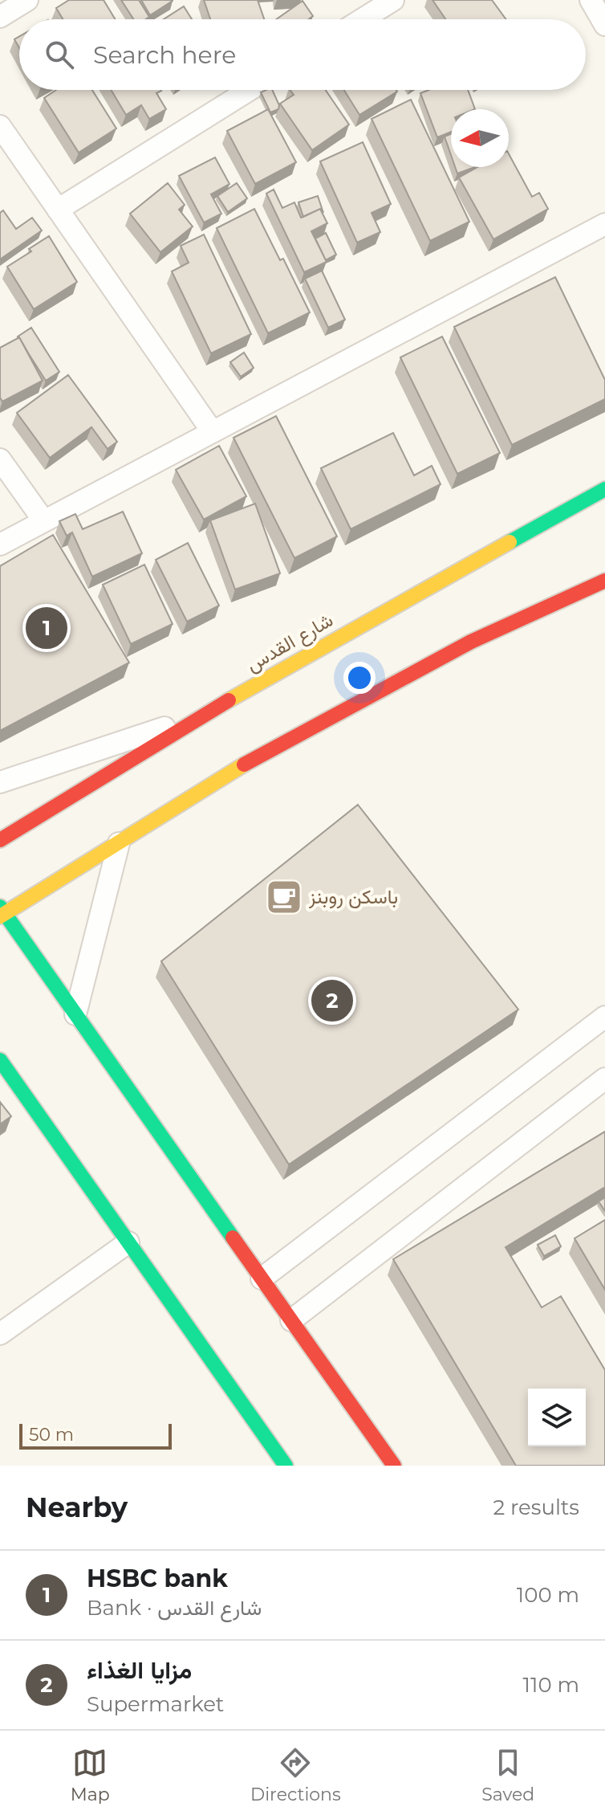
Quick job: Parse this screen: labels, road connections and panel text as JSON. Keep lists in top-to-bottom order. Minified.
{"streets":{"main road":["شارع القدس"]},"places":{"cafe":["باسكن روبنز"]},"scale_bar":"50 m","north":"left","page":{"search":"Search here","pins":["1","2"],"scale":"50 m","heading":["Nearby","2 results"],"list":[{"mark":"1","name":"HSBC bank","note":"Bank · شارع القدس","value":"100 m"},{"mark":"2","name":"مزايا الغذاء","note":"Supermarket","value":"110 m"}],"nav":["Map","Directions","Saved"]}}
